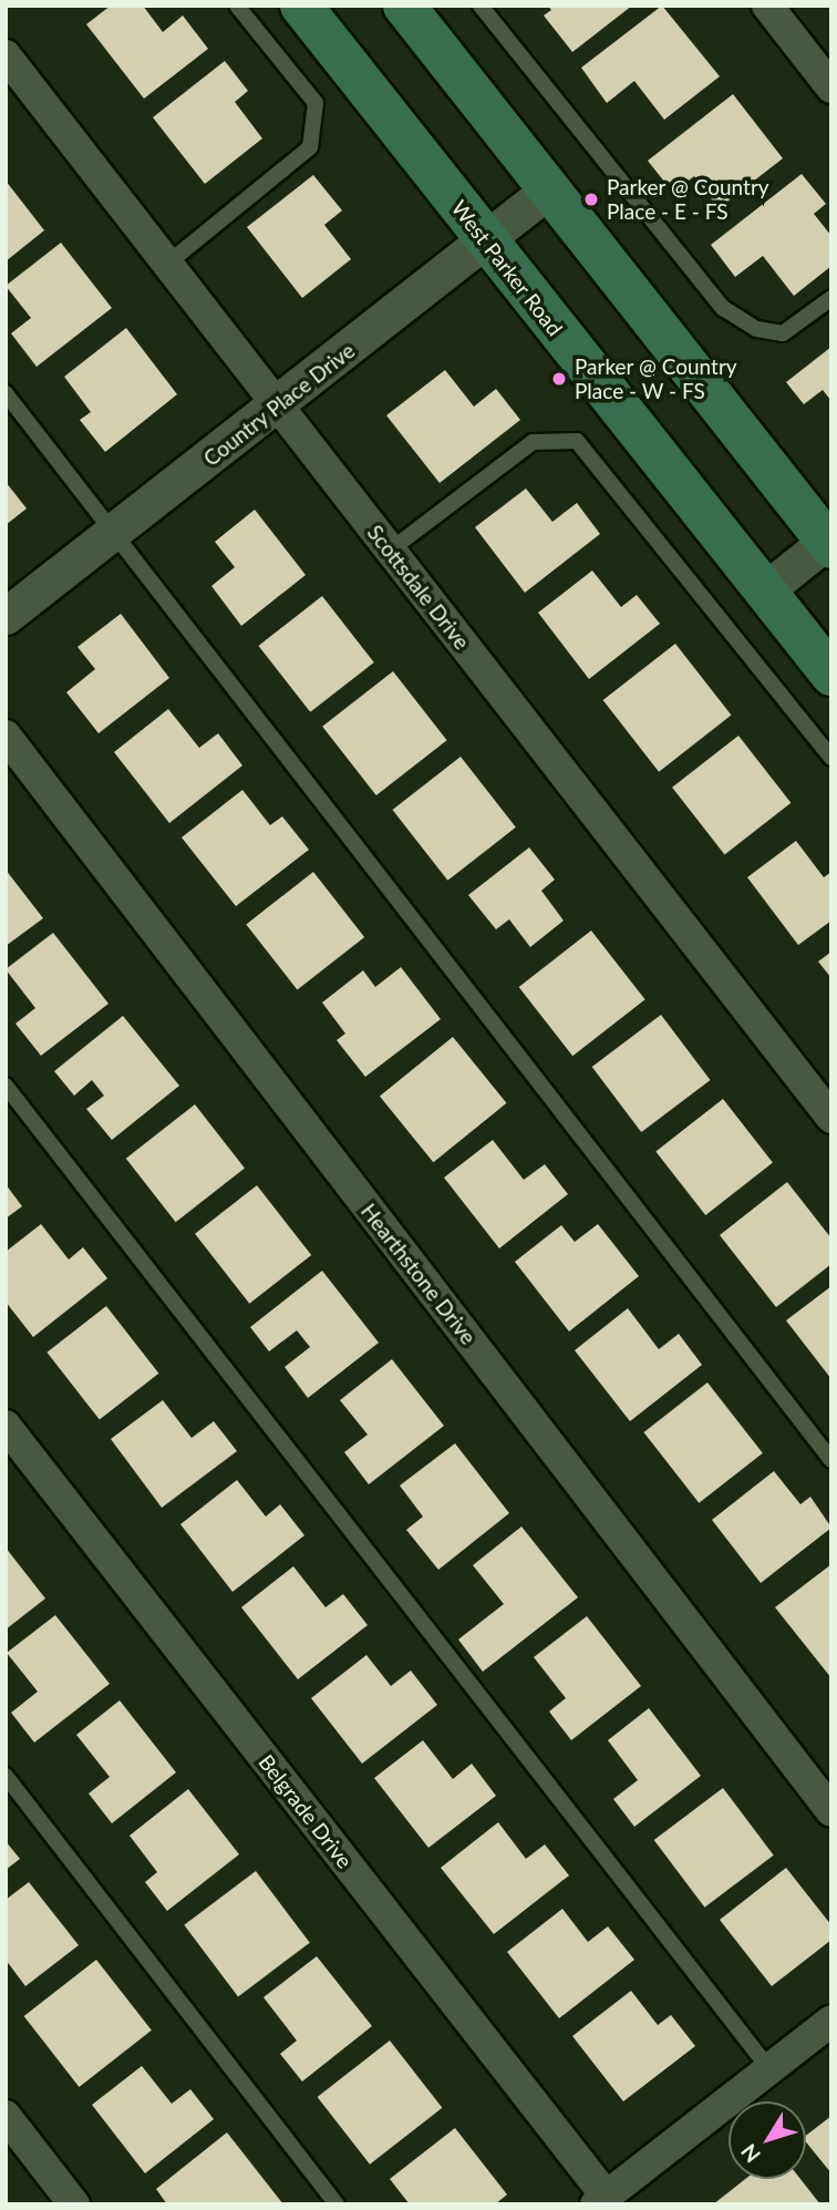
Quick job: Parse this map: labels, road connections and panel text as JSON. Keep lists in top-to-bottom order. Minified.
{"streets":{"main road":["West Parker Road"],"street":["Country Place Drive","Scottsdale Drive","Hearthstone Drive","Belgrade Drive"]},"crossings":[["West Parker Road","Country Place Drive"],["Country Place Drive","Scottsdale Drive"]],"places":["Parker @ Country Place - E - FS","Parker @ Country Place - W - FS"],"north":"bottom left"}
